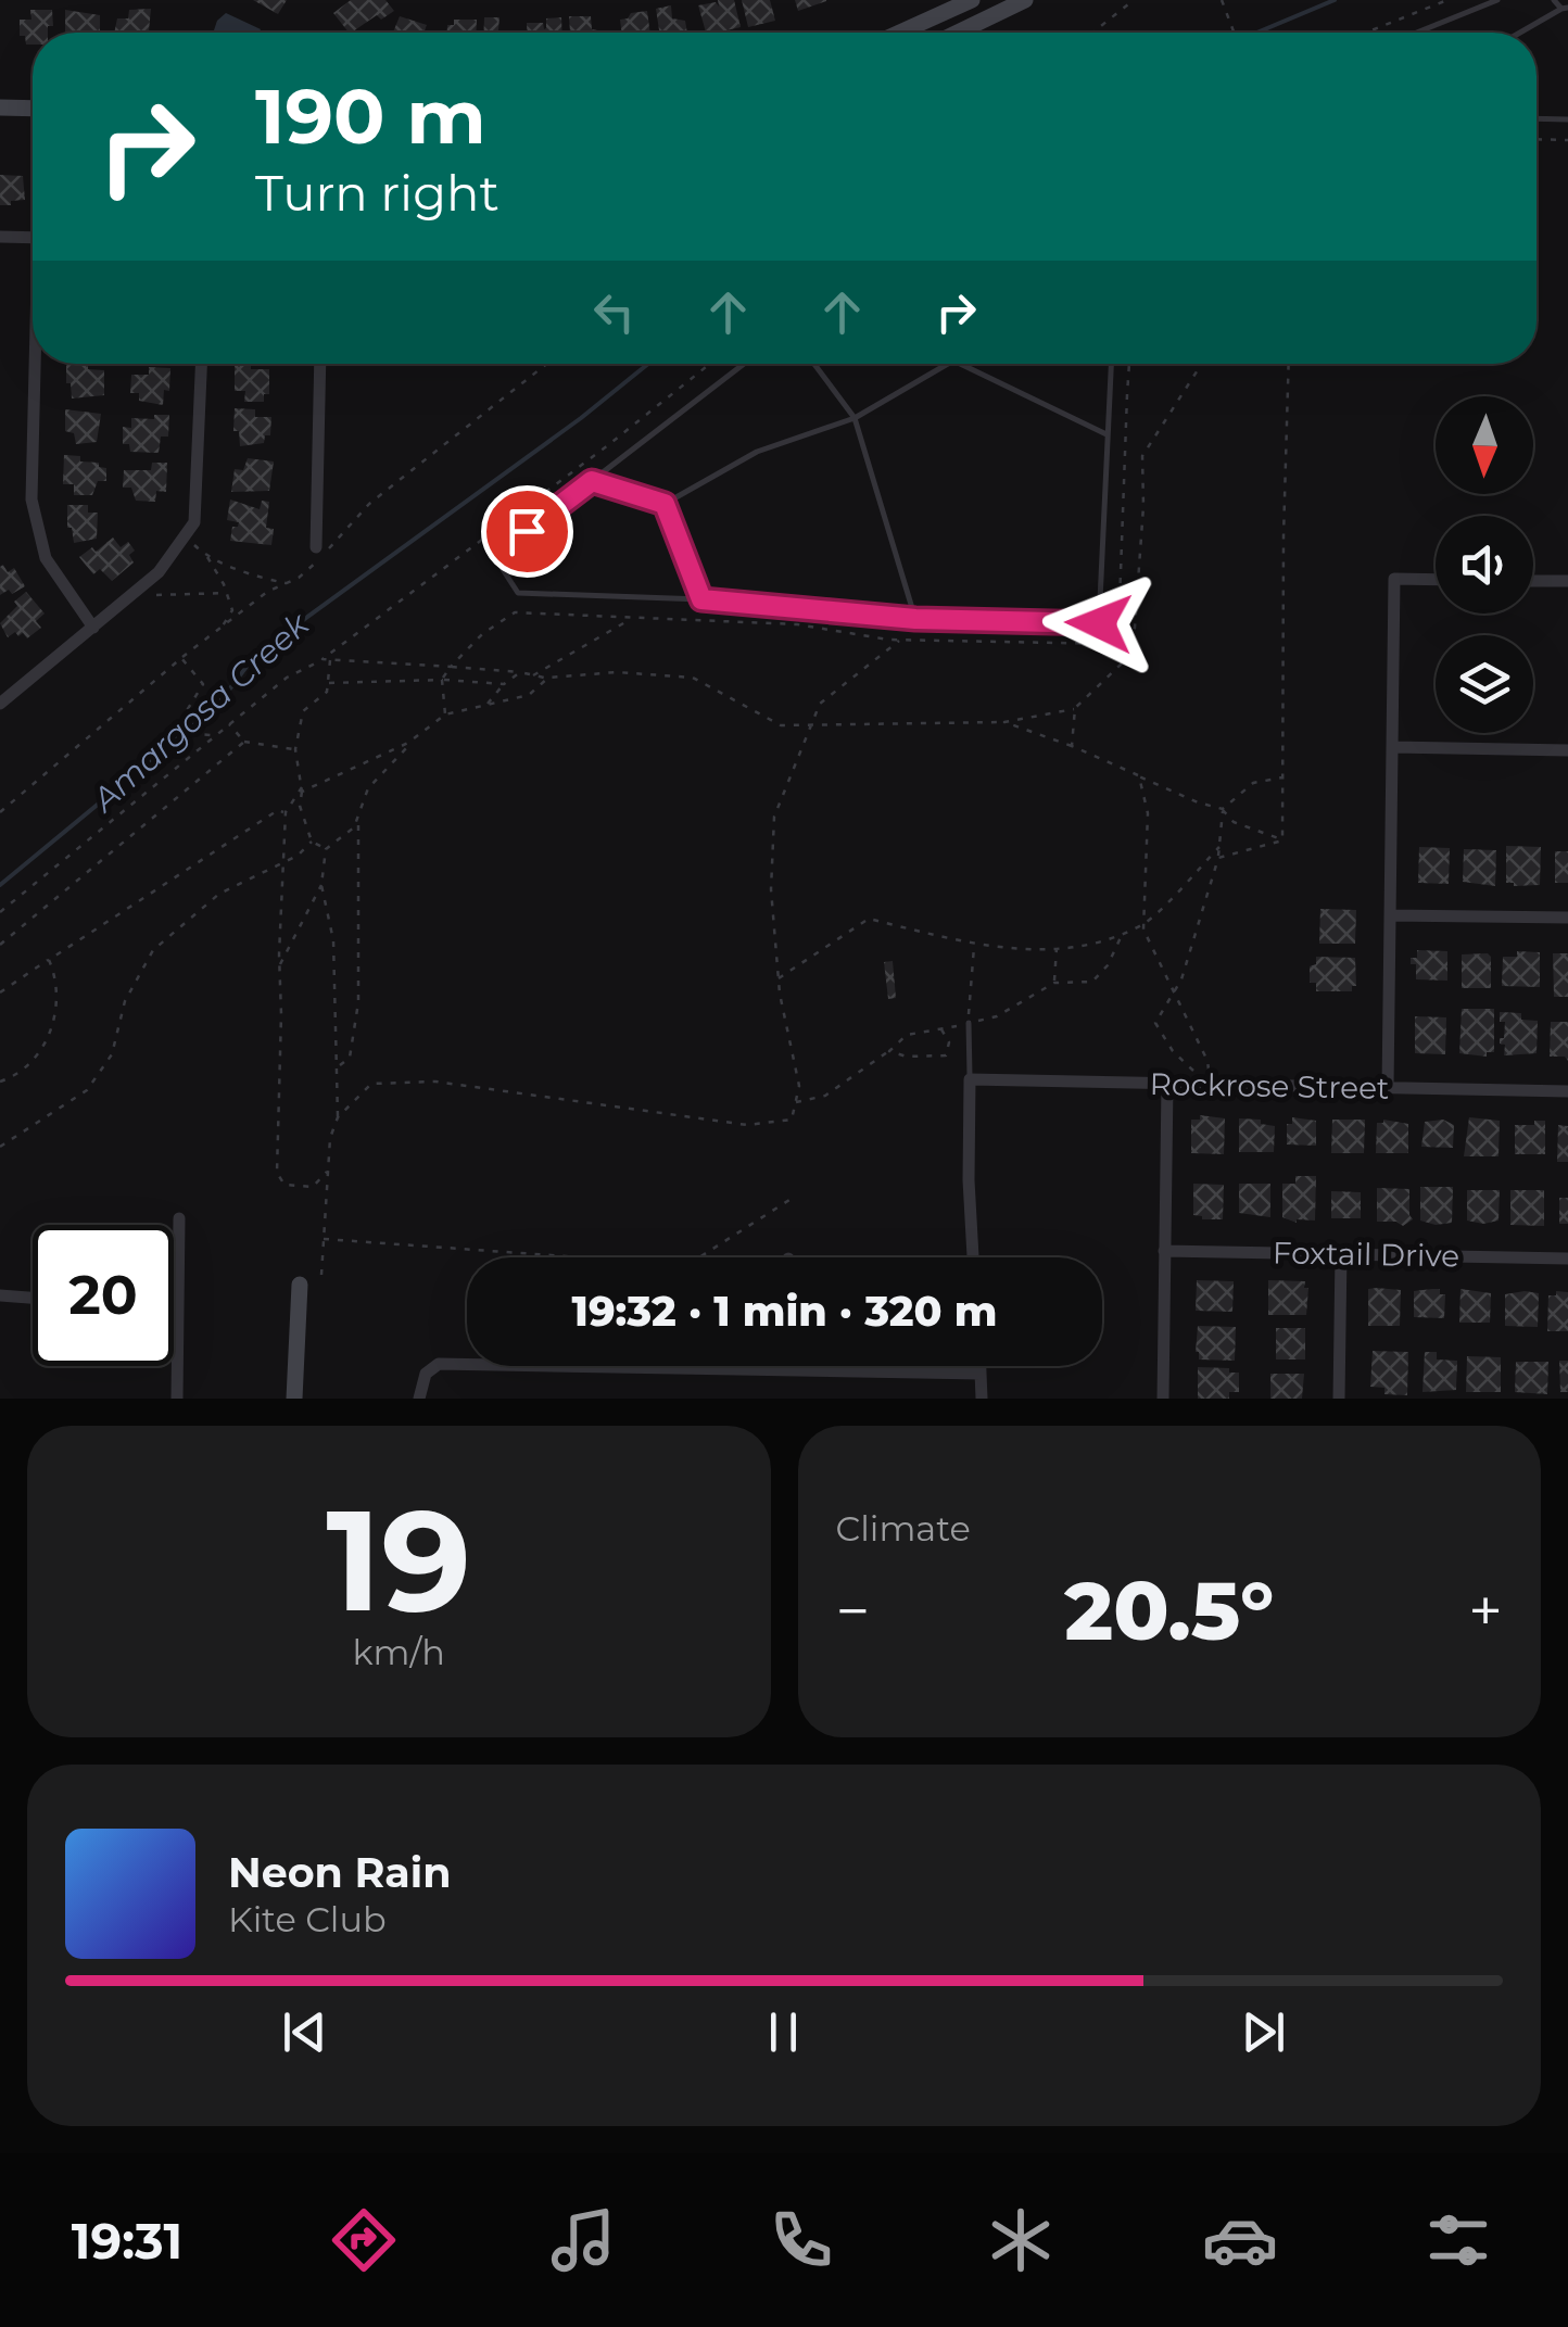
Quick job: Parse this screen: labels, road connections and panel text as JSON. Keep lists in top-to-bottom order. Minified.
{"streets":{"street":["Rockrose Street","Foxtail Drive"]},"water":["Amargosa Creek"],"north":"bottom","page":{"turn":["190 m","Turn right"],"limit":"20","trip":"19:32 · 1 min · 320 m","tile":[["19","km/h"],"Climate"],"heat":["−","20.5°","+"],"song":["Neon Rain","Kite Club"],"tabs":"19:31"}}
